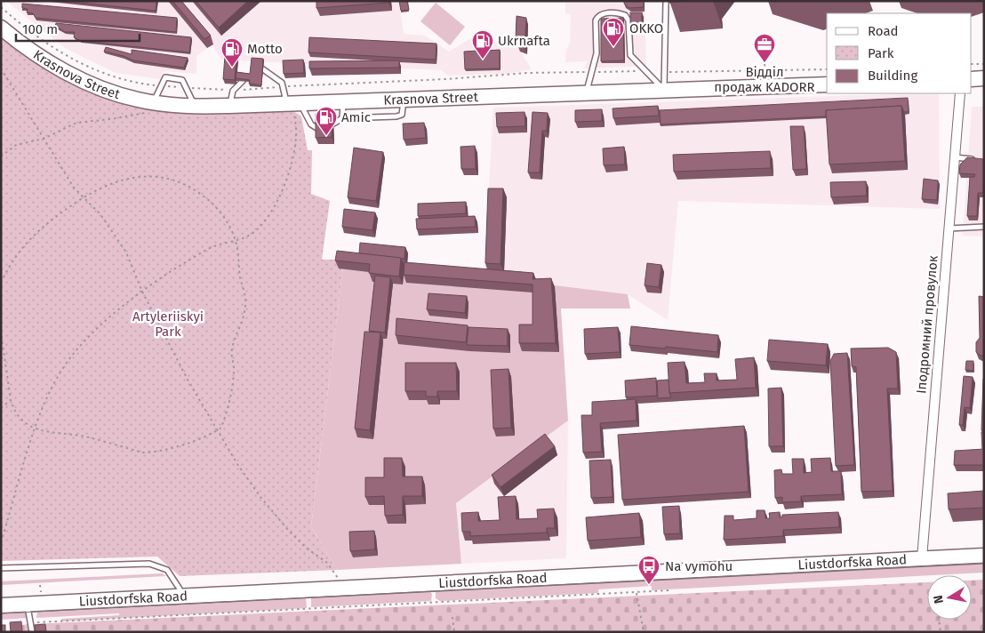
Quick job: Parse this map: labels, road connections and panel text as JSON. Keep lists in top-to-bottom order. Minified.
{"streets":{"main road":["Krasnova Street","Liustdorfska Road"],"street":["Іподромний провулок"]},"crossings":[["Іподромний провулок","Liustdorfska Road"]],"parks":["Artyleriiskyi Park"],"places":{"fuel station":["OKKO","Ukrnafta","Motto","Amic"],"office":["Відділ продаж KADORR"],"bus stop":["Na vymohu"]},"legend":["Road","Park","Building"],"scale_bar":"100 m","north":"left"}
